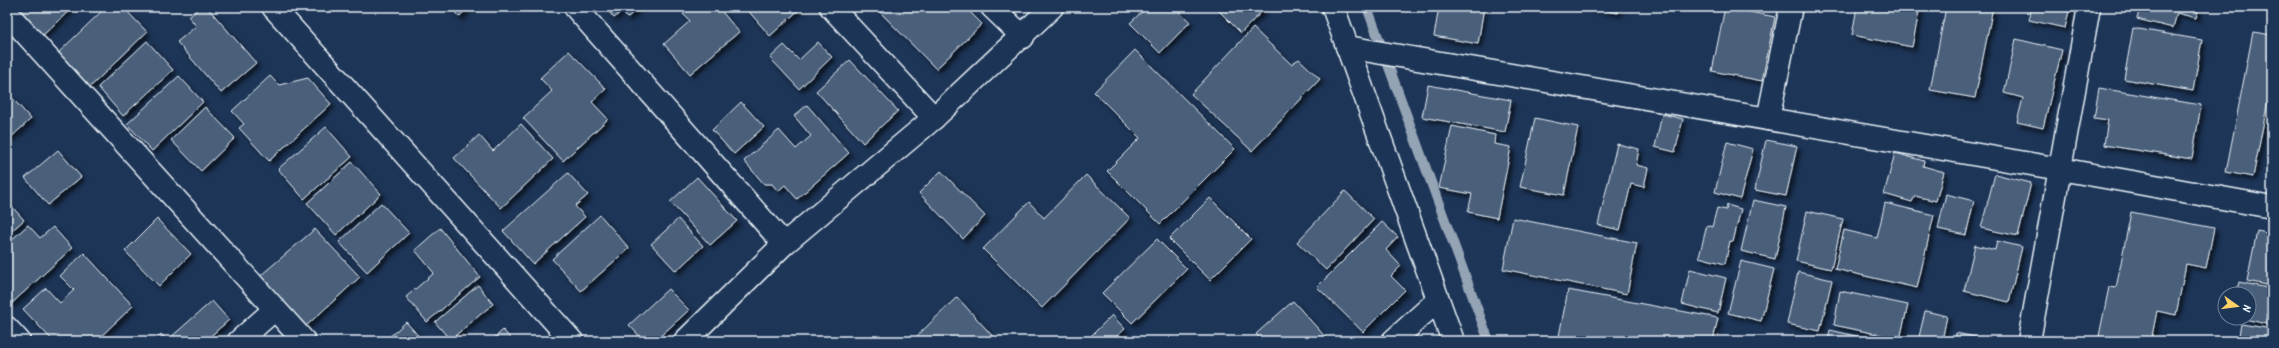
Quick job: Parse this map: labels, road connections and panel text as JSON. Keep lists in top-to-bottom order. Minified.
{"north":"right"}
